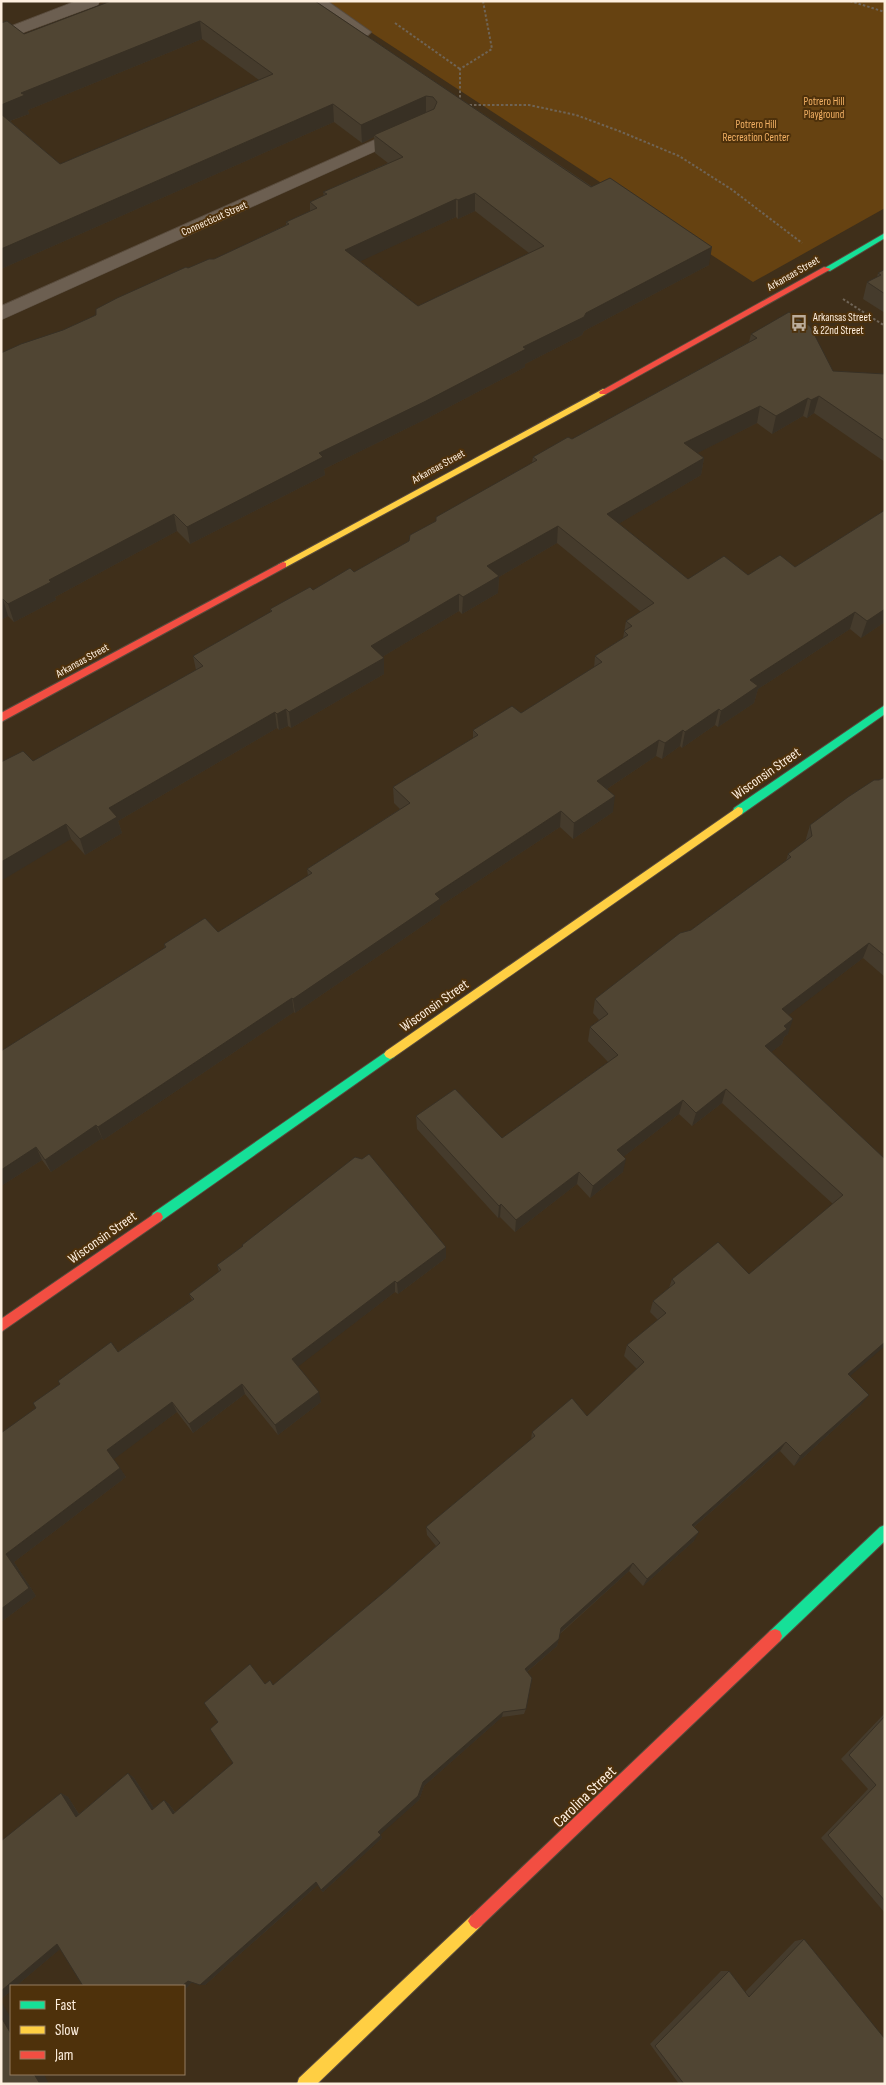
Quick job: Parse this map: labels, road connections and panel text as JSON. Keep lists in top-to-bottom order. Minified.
{"streets":{"street":["Connecticut Street","Arkansas Street","Wisconsin Street","Carolina Street"]},"parks":["Potrero Hill Playground","Potrero Hill Recreation Center"],"places":{"bus stop":["Arkansas Street & 22nd Street"]},"legend":["Fast","Slow","Jam"]}
